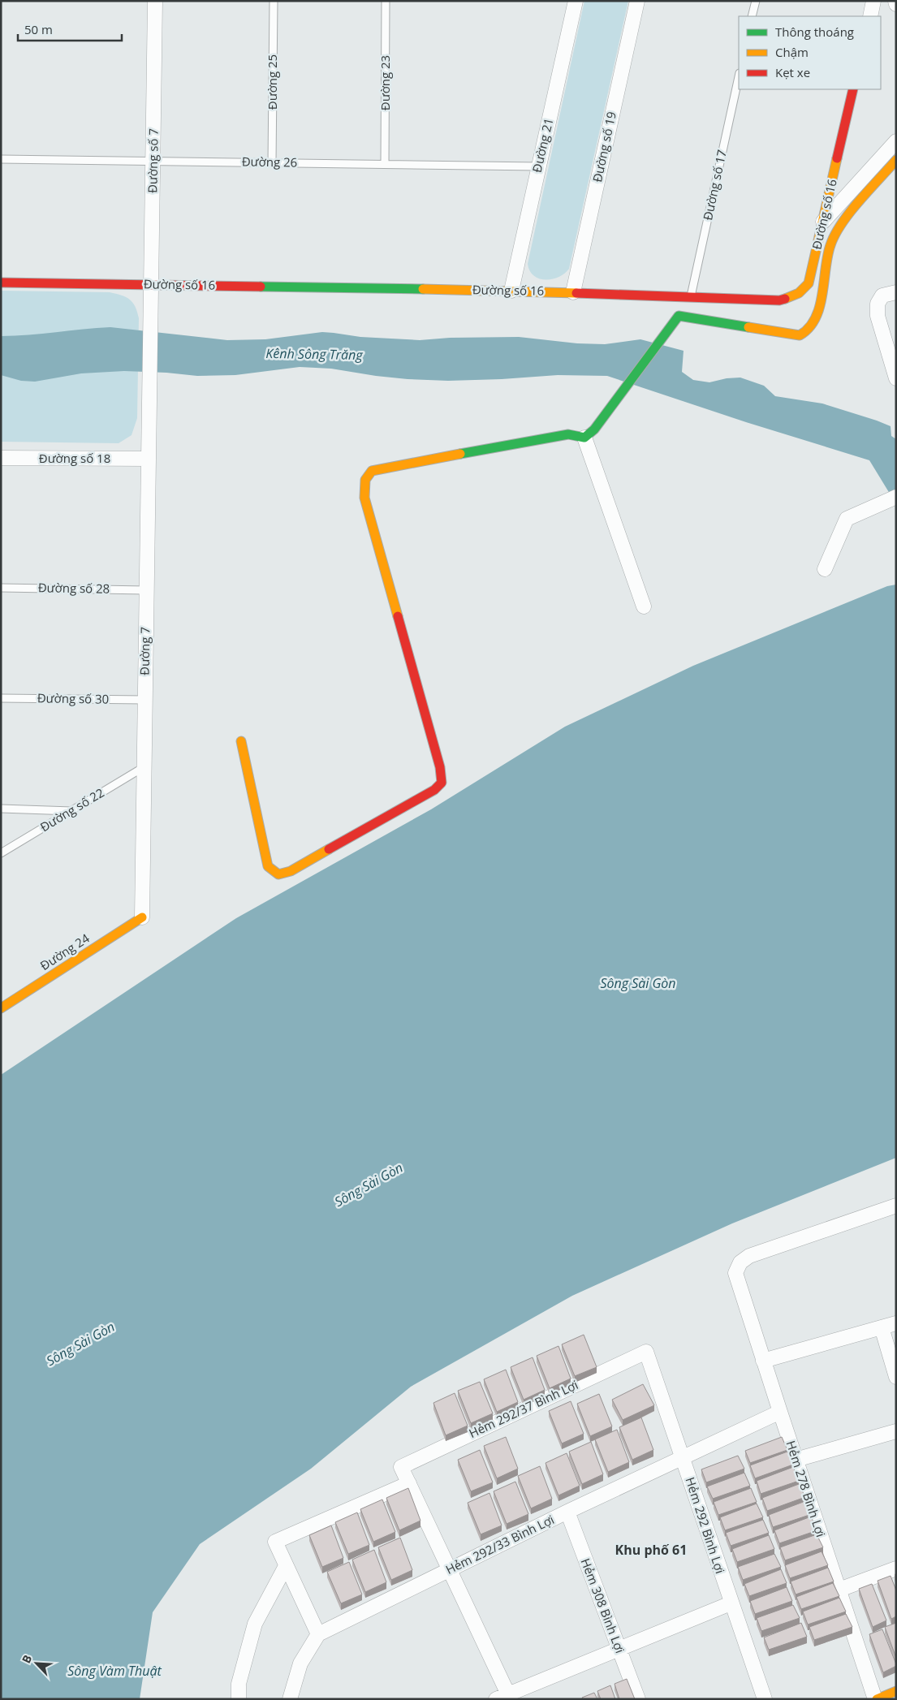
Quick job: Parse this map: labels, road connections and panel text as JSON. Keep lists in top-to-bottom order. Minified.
{"streets":{"street":["Đường 21","Đường số 19","Đường số 7","Đường số 16","Đường số 18","Đường 7","Đường 24","Hẻm 292/37 Bình Lợi","Hẻm 278 Bình Lợi","Hẻm 292 Bình Lợi","Hẻm 292/33 Bình Lợi","Hẻm 308 Bình Lợi"],"lane":["Đường 25","Đường 23","Đường 26","Đường số 17","Đường số 28","Đường số 30","Đường số 22"]},"crossings":[["Đường 25","Đường 26"],["Đường 23","Đường 26"],["Đường 21","Đường 26"],["Đường 21","Đường số 16"],["Đường số 19","Đường số 16"],["Đường số 7","Đường 26"],["Đường số 7","Đường số 16"],["Đường số 7","Đường 7"],["Đường số 17","Đường số 16"],["Đường số 18","Đường 7"],["Đường số 28","Đường 7"],["Đường 7","Đường số 30"],["Đường 7","Đường số 22"],["Đường 7","Đường 24"],["Hẻm 292/37 Bình Lợi","Hẻm 292 Bình Lợi"],["Hẻm 278 Bình Lợi","Hẻm 292/33 Bình Lợi"],["Hẻm 292 Bình Lợi","Hẻm 292/33 Bình Lợi"],["Hẻm 292/33 Bình Lợi","Hẻm 308 Bình Lợi"]],"districts":["Khu phố 61"],"water":["Kênh Sông Trăng","Sông Sài Gòn","Sông Vàm Thuật"],"legend":["Thông thoáng","Chậm","Kẹt xe"],"scale_bar":"50 m","north":"top left"}
